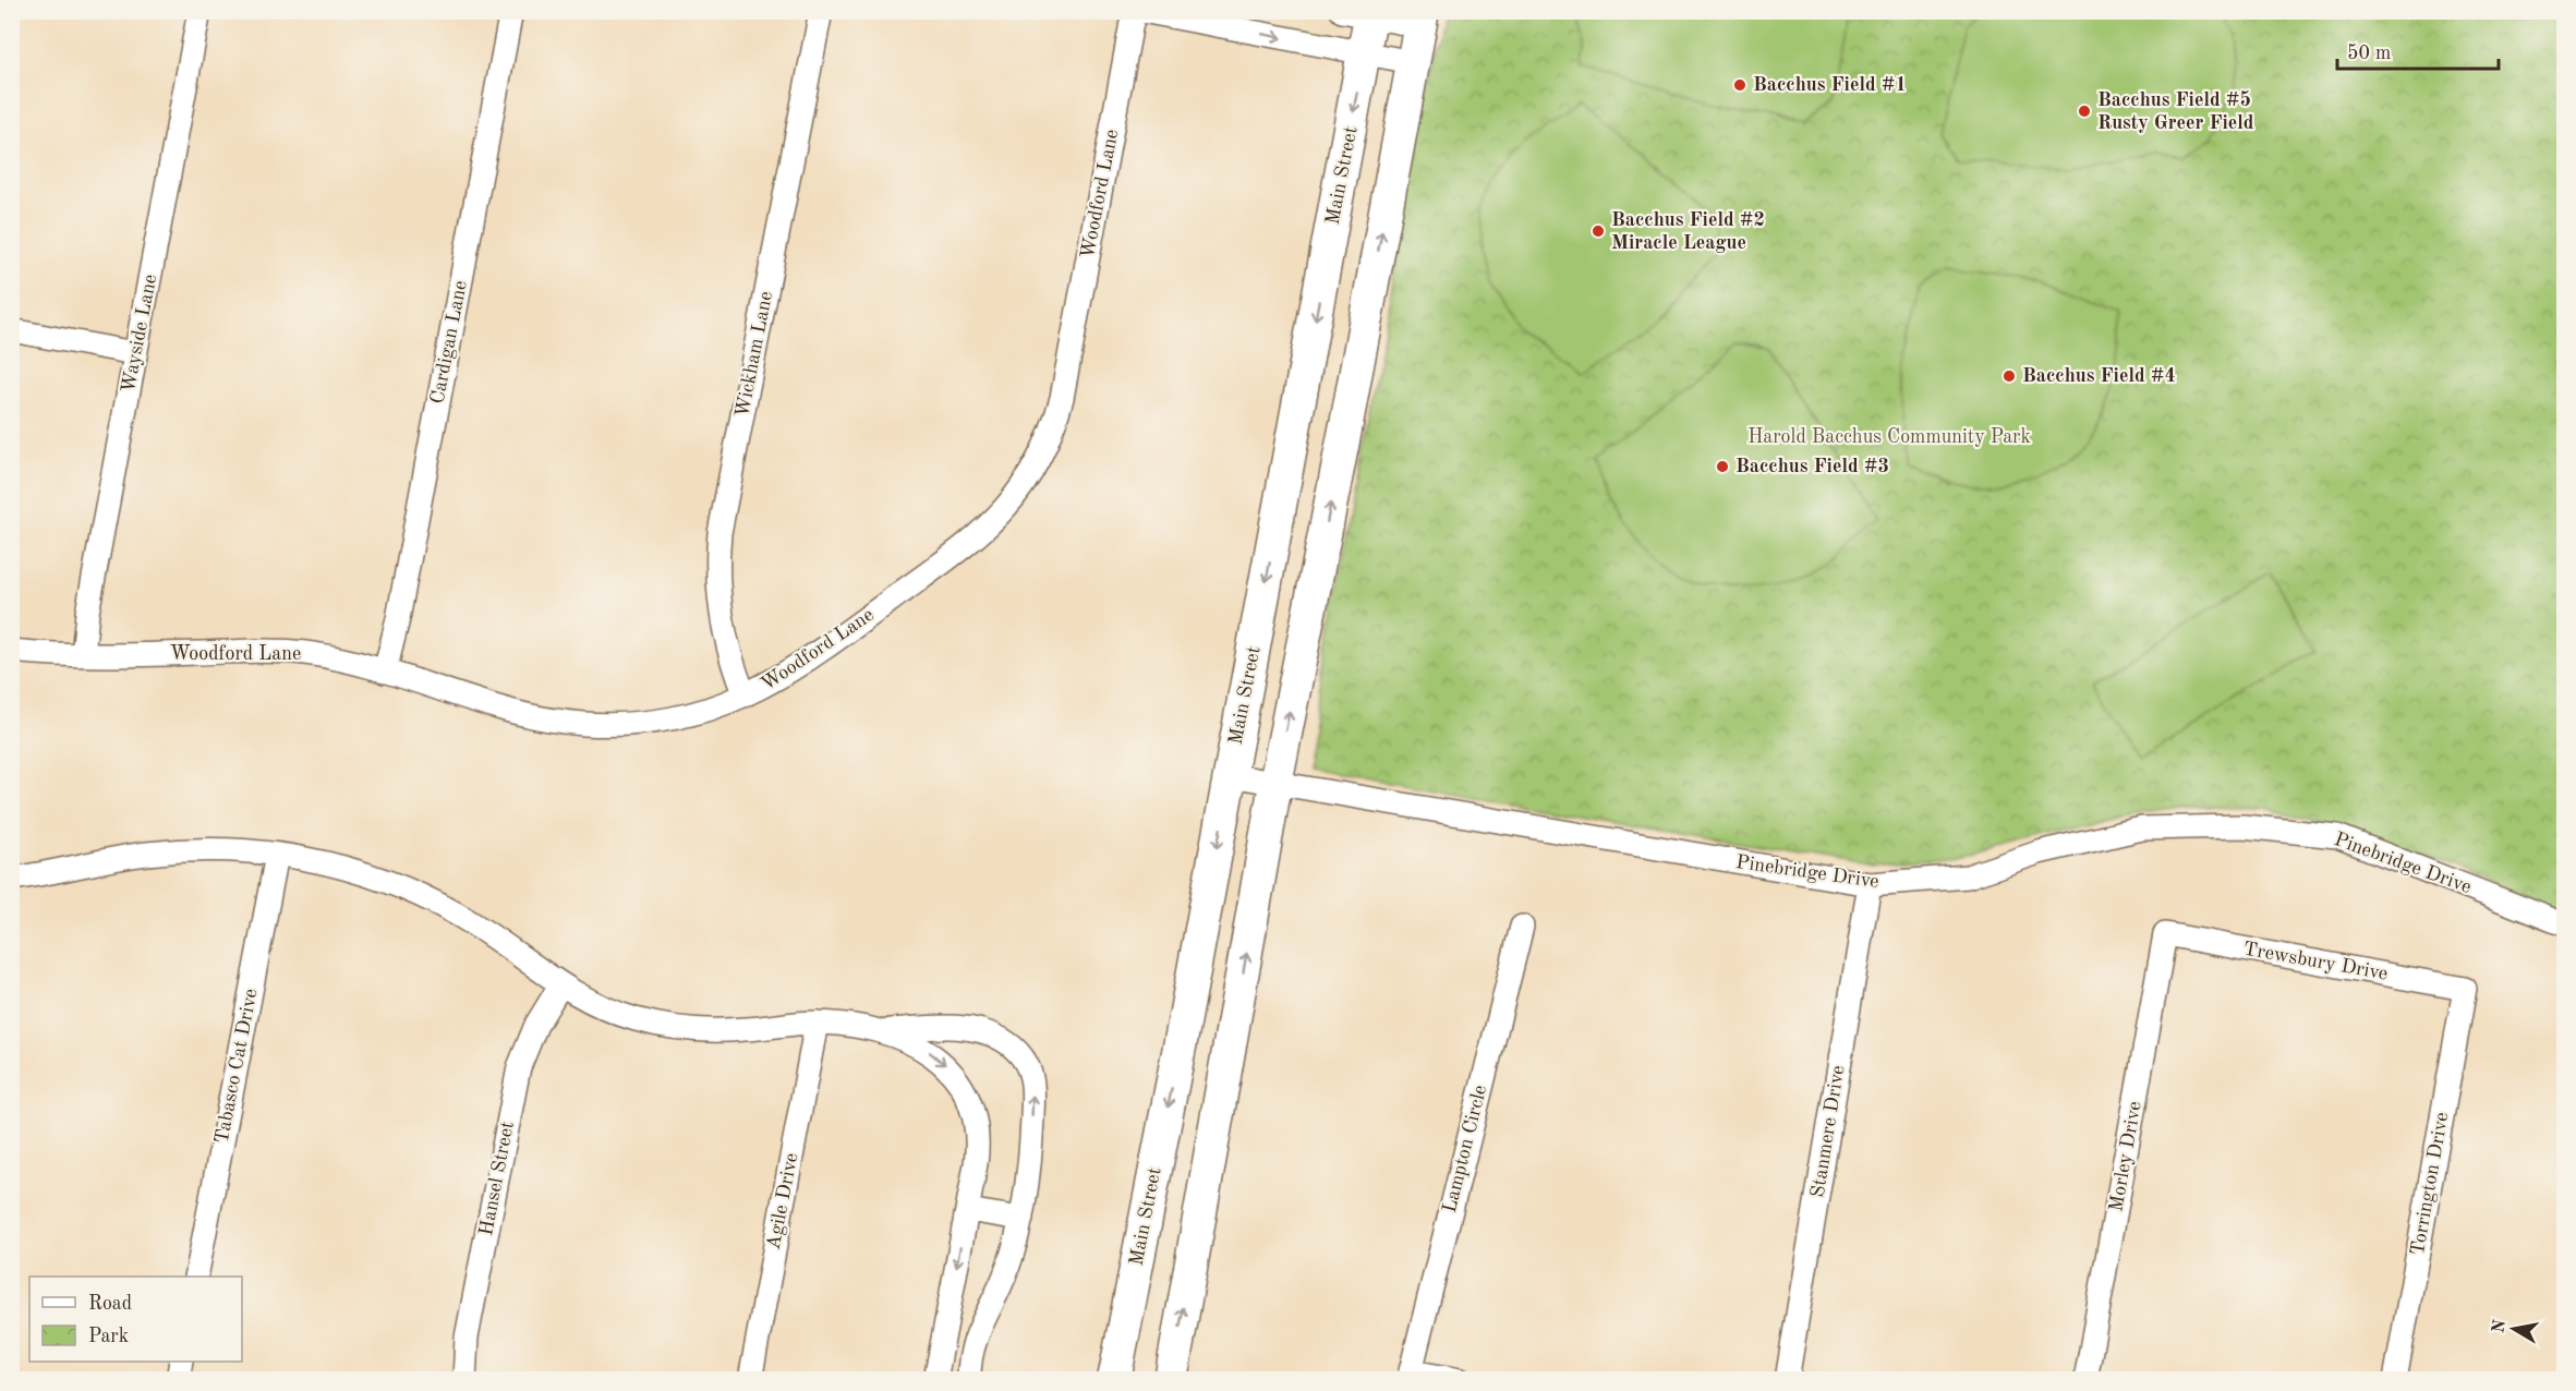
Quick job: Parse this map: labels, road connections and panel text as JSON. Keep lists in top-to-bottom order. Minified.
{"streets":{"main road":["Main Street"],"street":["Woodford Lane","Wayside Lane","Cardigan Lane","Wickham Lane","Pinebridge Drive","Trewsbury Drive","Tabasco Cat Drive","Stanmere Drive","Lampton Circle","Morley Drive","Hansel Street","Torrington Drive","Agile Drive"]},"crossings":[["Main Street","Pinebridge Drive"],["Woodford Lane","Wayside Lane"],["Woodford Lane","Cardigan Lane"],["Woodford Lane","Wickham Lane"],["Pinebridge Drive","Stanmere Drive"],["Trewsbury Drive","Morley Drive"],["Trewsbury Drive","Torrington Drive"]],"parks":["Harold Bacchus Community Park"],"places":["Bacchus Field #1","Bacchus Field #5 Rusty Greer Field","Bacchus Field #2 Miracle League","Bacchus Field #4","Bacchus Field #3"],"legend":["Road","Park"],"scale_bar":"50 m","north":"left"}
